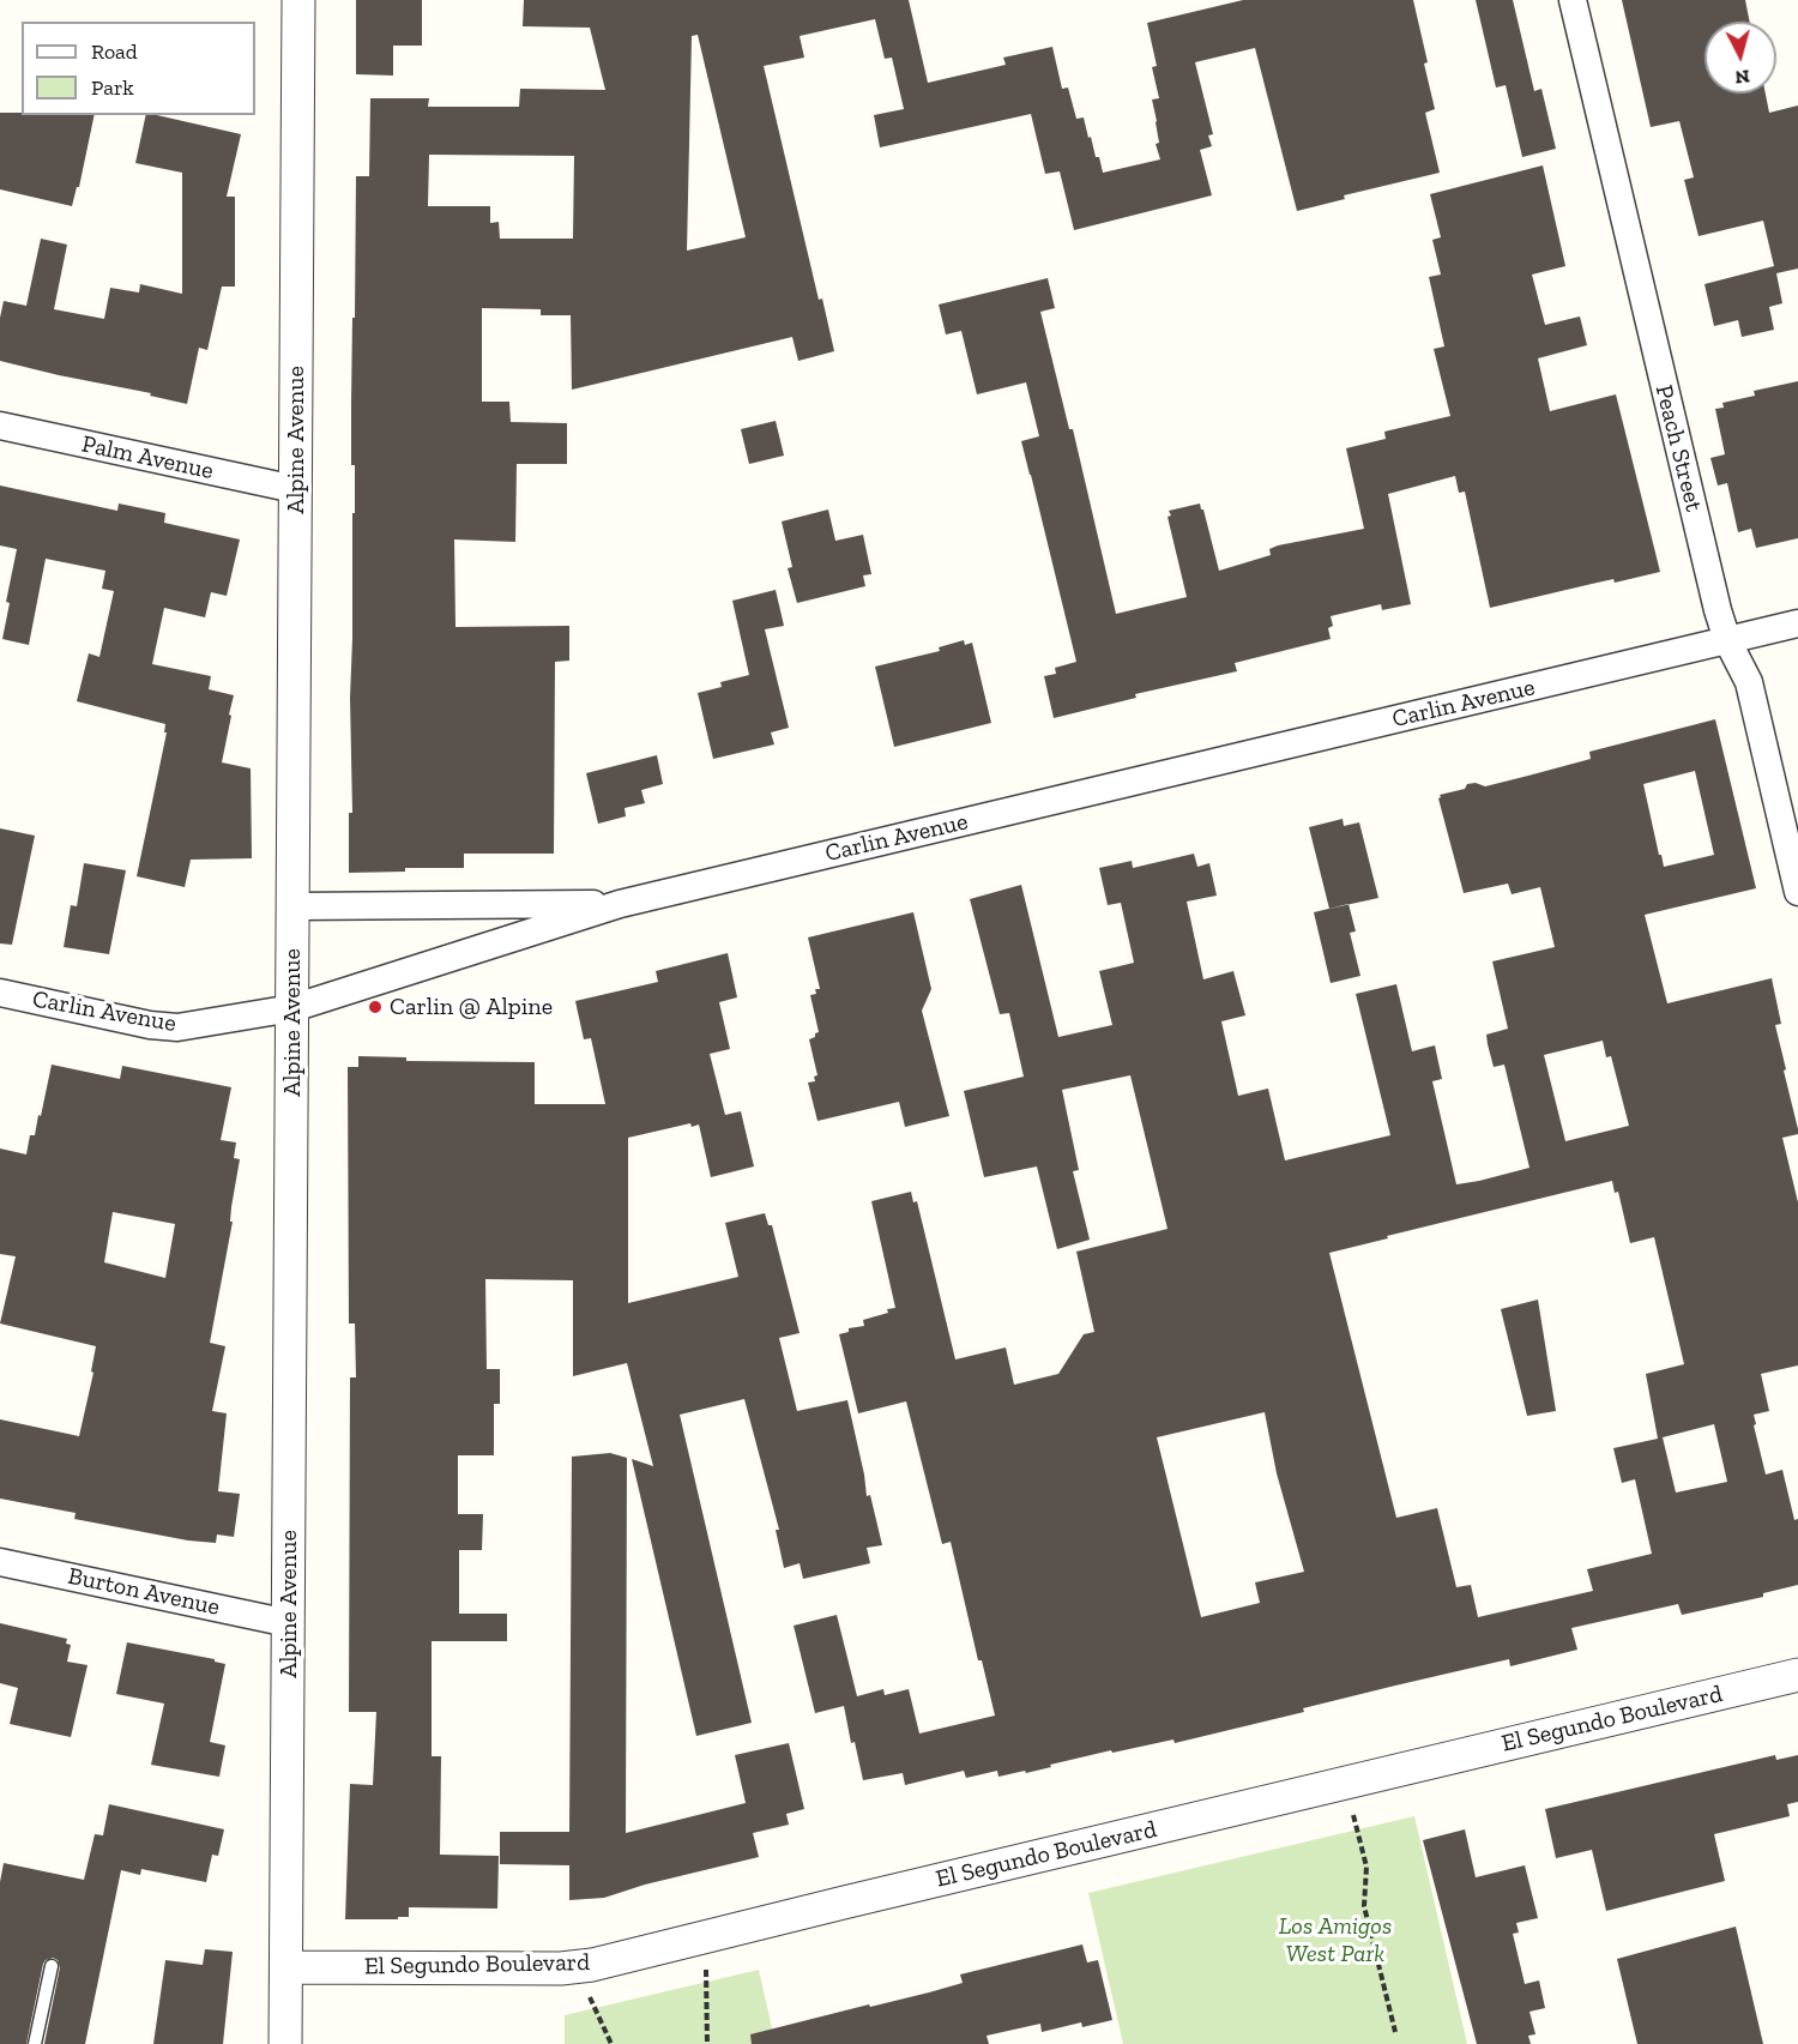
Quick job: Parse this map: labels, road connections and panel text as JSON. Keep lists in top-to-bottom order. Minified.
{"streets":{"street":["Alpine Avenue","Peach Street","Palm Avenue","Carlin Avenue","Burton Avenue","El Segundo Boulevard"]},"crossings":[["Alpine Avenue","Palm Avenue"],["Alpine Avenue","Carlin Avenue"],["Alpine Avenue","Burton Avenue"],["Alpine Avenue","El Segundo Boulevard"],["Peach Street","Carlin Avenue"]],"parks":["Los Amigos West Park"],"places":["Carlin @ Alpine"],"legend":["Road","Park"],"north":"bottom"}
